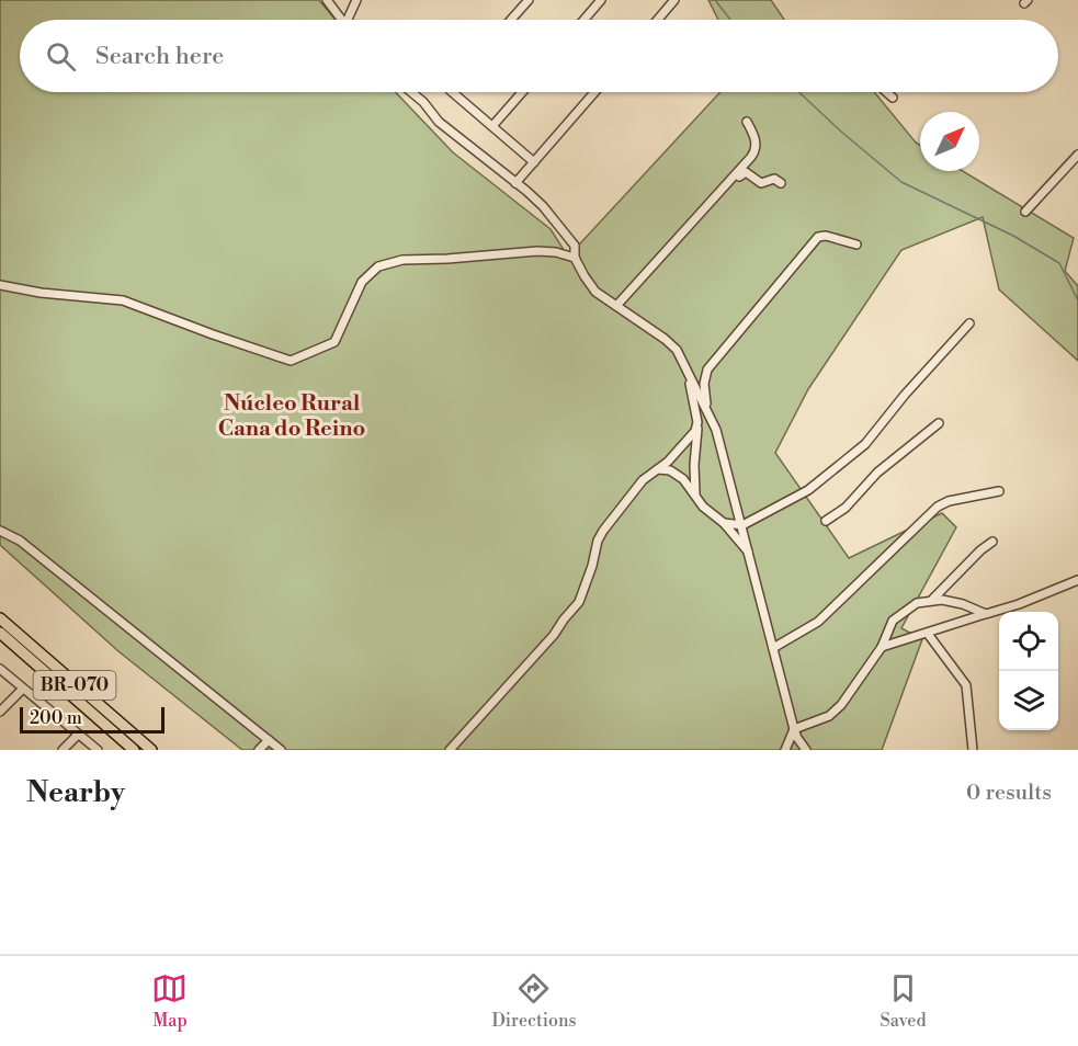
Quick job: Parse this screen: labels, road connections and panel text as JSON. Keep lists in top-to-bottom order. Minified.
{"streets":{"highway":["BR-070"]},"districts":["Núcleo Rural Cana do Reino"],"scale_bar":"200 m","north":"top right","page":{"search":"Search here","scale":"200 m","heading":["Nearby","0 results"],"nav":["Map","Directions","Saved"]}}
